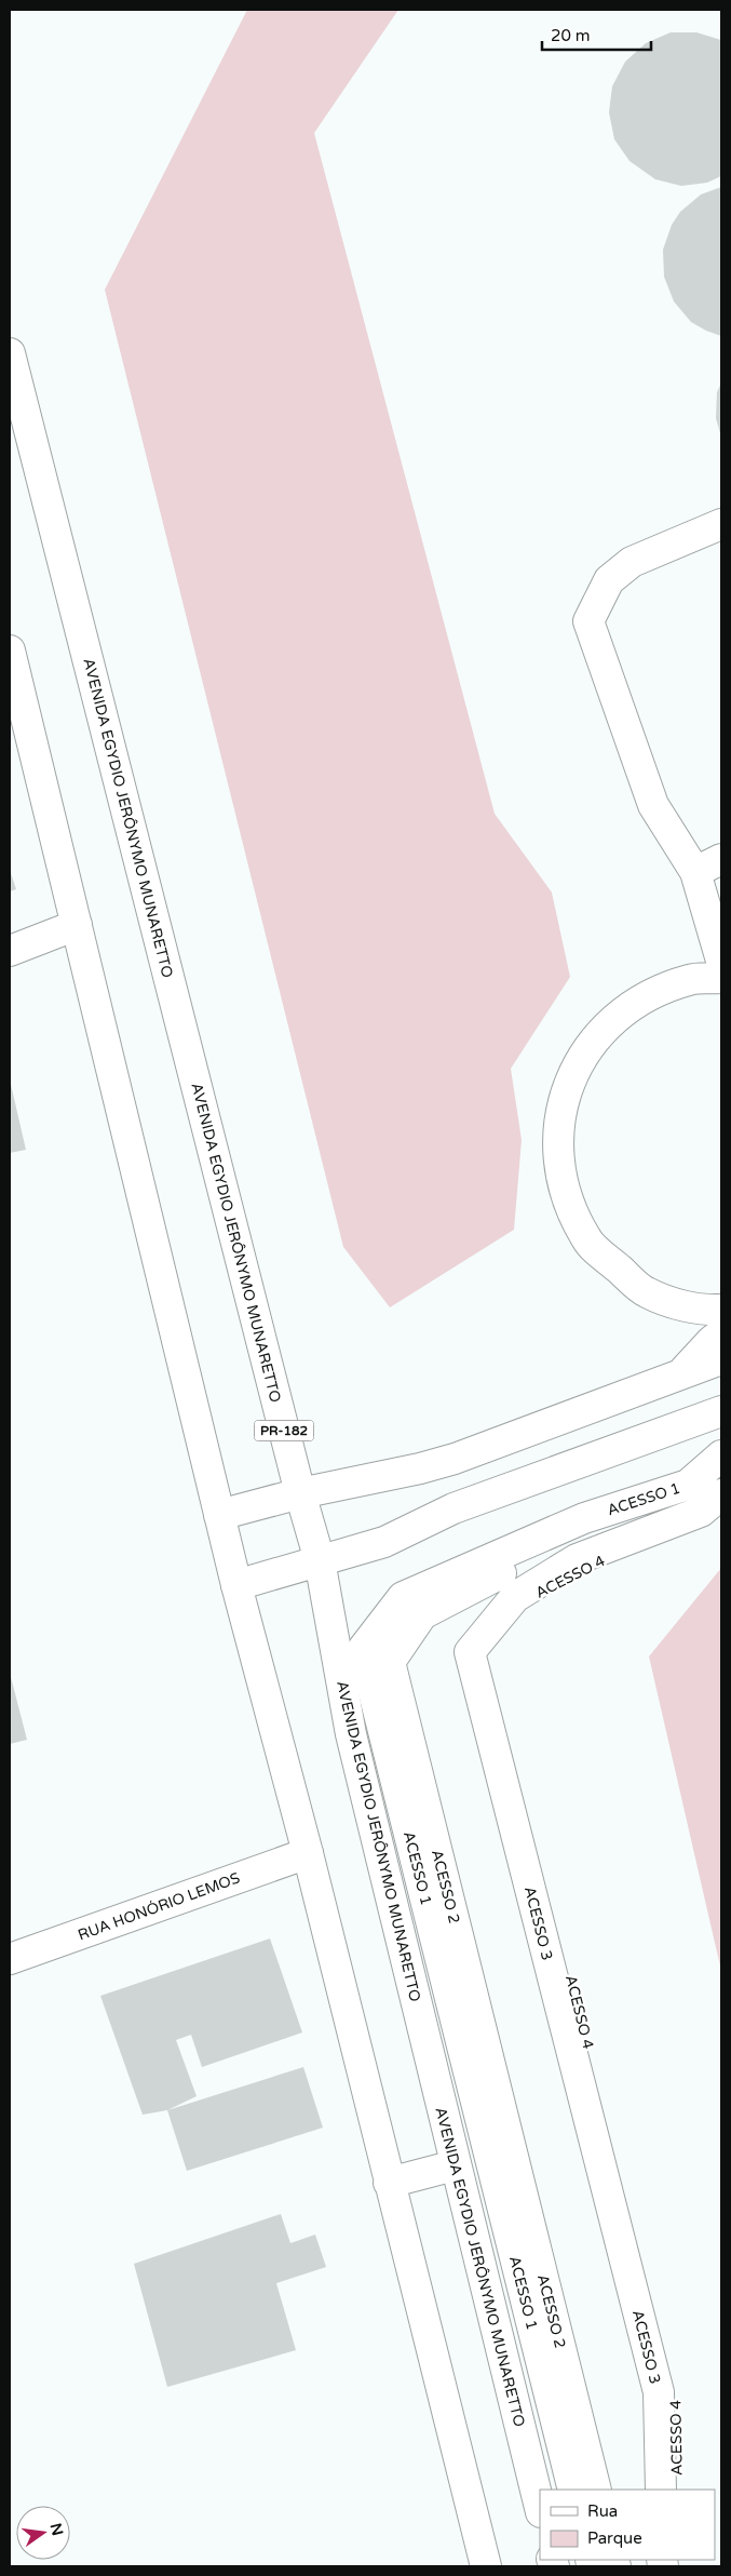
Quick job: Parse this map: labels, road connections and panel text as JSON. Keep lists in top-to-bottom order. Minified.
{"streets":{"main road":["AVENIDA EGYDIO JERÔNYMO MUNARETTO","PR-182","ACESSO 1","ACESSO 4","ACESSO 2","RUA HONÓRIO LEMOS","ACESSO 3"]},"legend":["Rua","Parque"],"scale_bar":"20 m","north":"right"}
